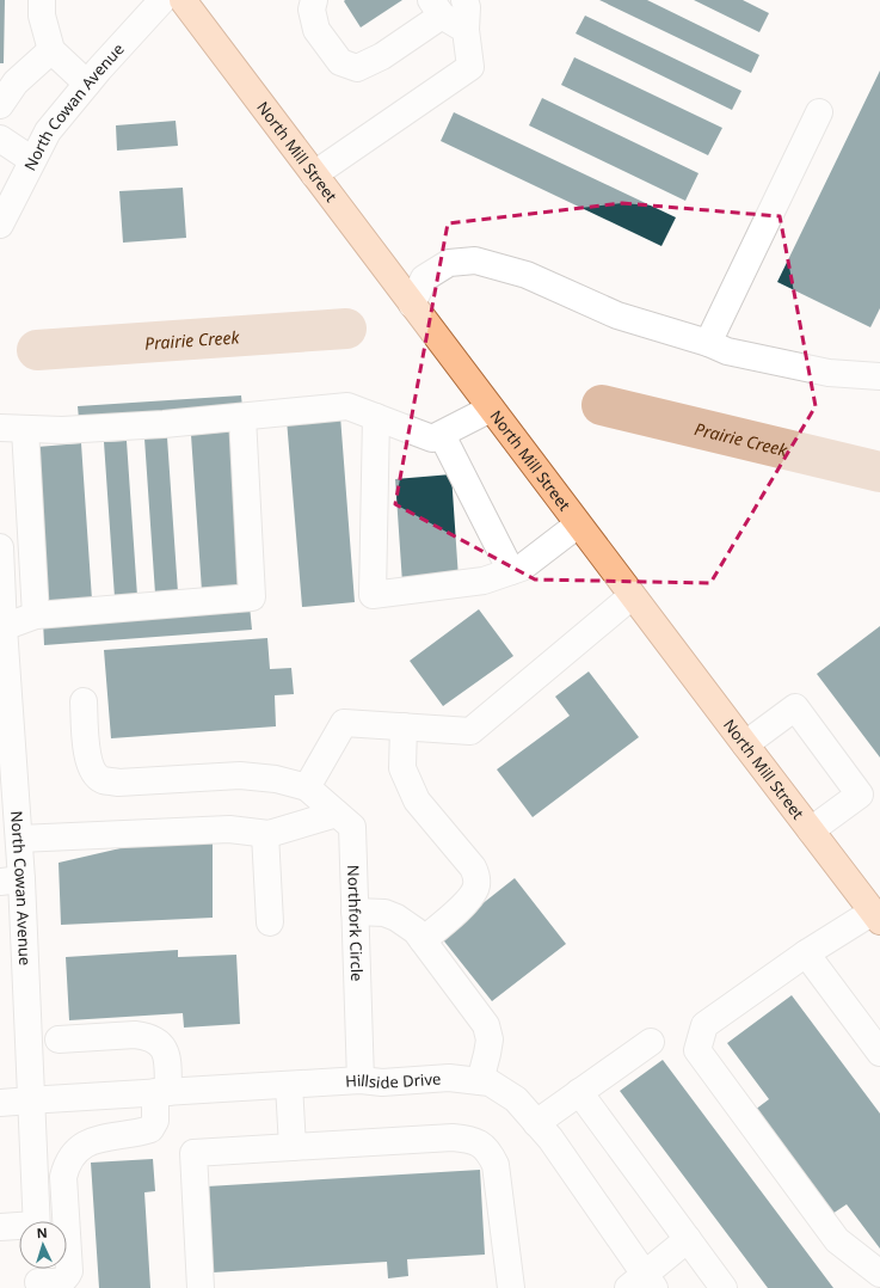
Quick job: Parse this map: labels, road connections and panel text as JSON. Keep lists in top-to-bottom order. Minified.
{"streets":{"main road":["North Mill Street"],"street":["North Cowan Avenue","Northfork Circle","Hillside Drive"]},"crossings":[["North Cowan Avenue","Hillside Drive"],["Northfork Circle","Hillside Drive"]],"water":["Prairie Creek"],"north":"top"}
